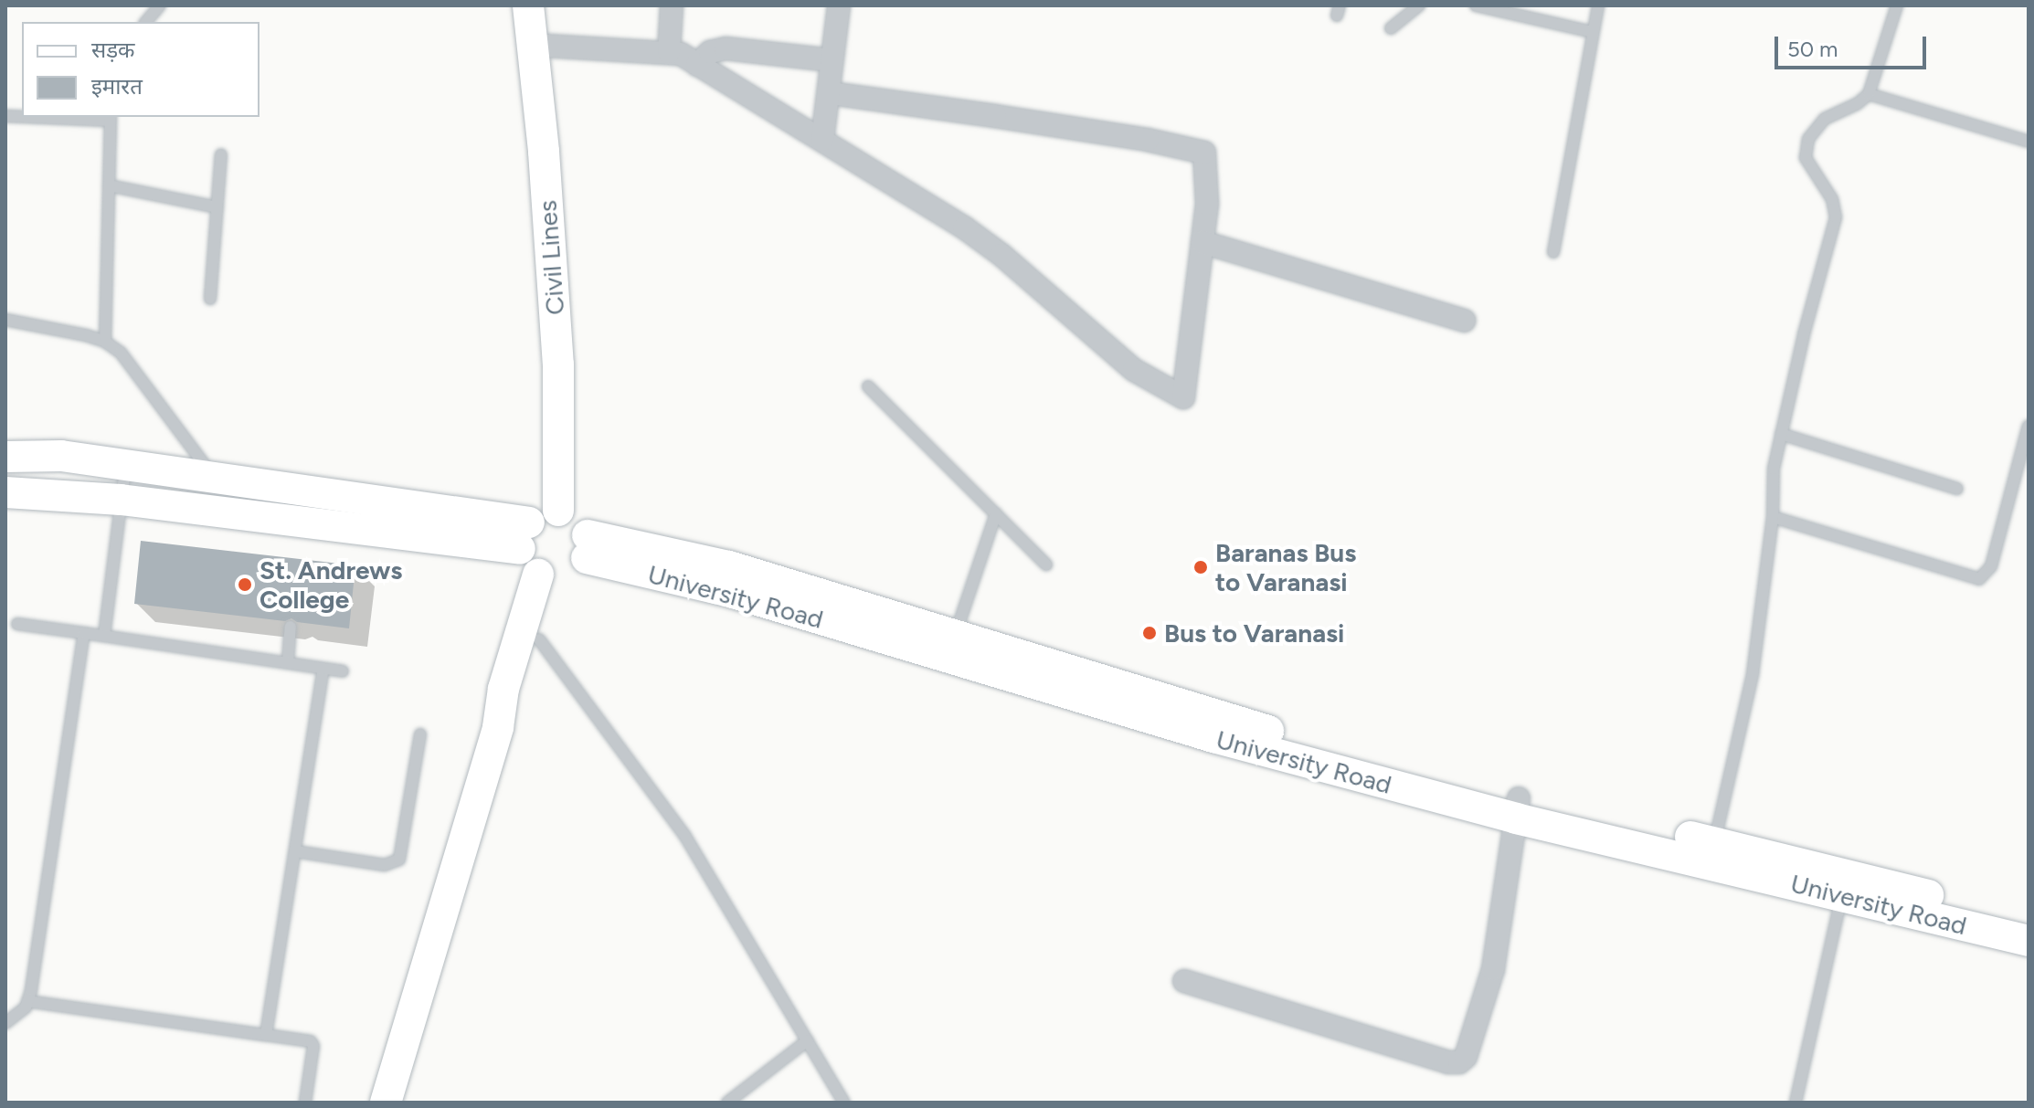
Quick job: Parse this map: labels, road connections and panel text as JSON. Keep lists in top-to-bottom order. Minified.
{"streets":{"main road":["Civil Lines","University Road"]},"crossings":[["Civil Lines","University Road"]],"places":["Baranas Bus to Varanasi","St. Andrews College","Bus to Varanasi"],"legend":["सड़क","इमारत"],"scale_bar":"50 m"}
